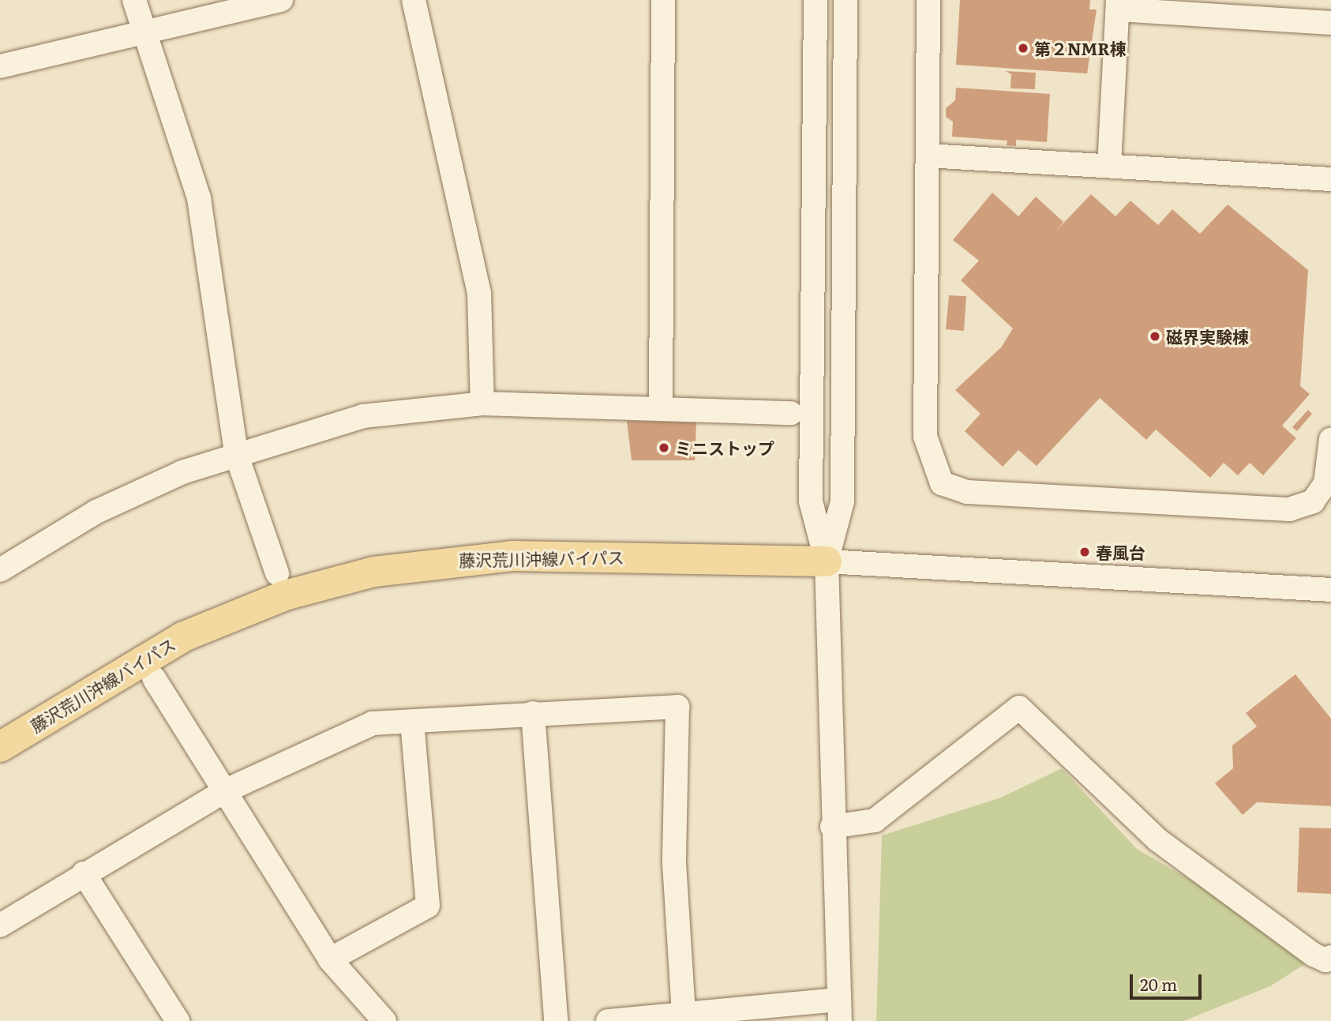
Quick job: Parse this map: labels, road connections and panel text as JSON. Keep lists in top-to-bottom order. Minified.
{"streets":{"main road":["藤沢荒川沖線バイパス"]},"places":["第２NMR棟","磁界実験棟","ミニストップ","春風台"],"scale_bar":"20 m"}
